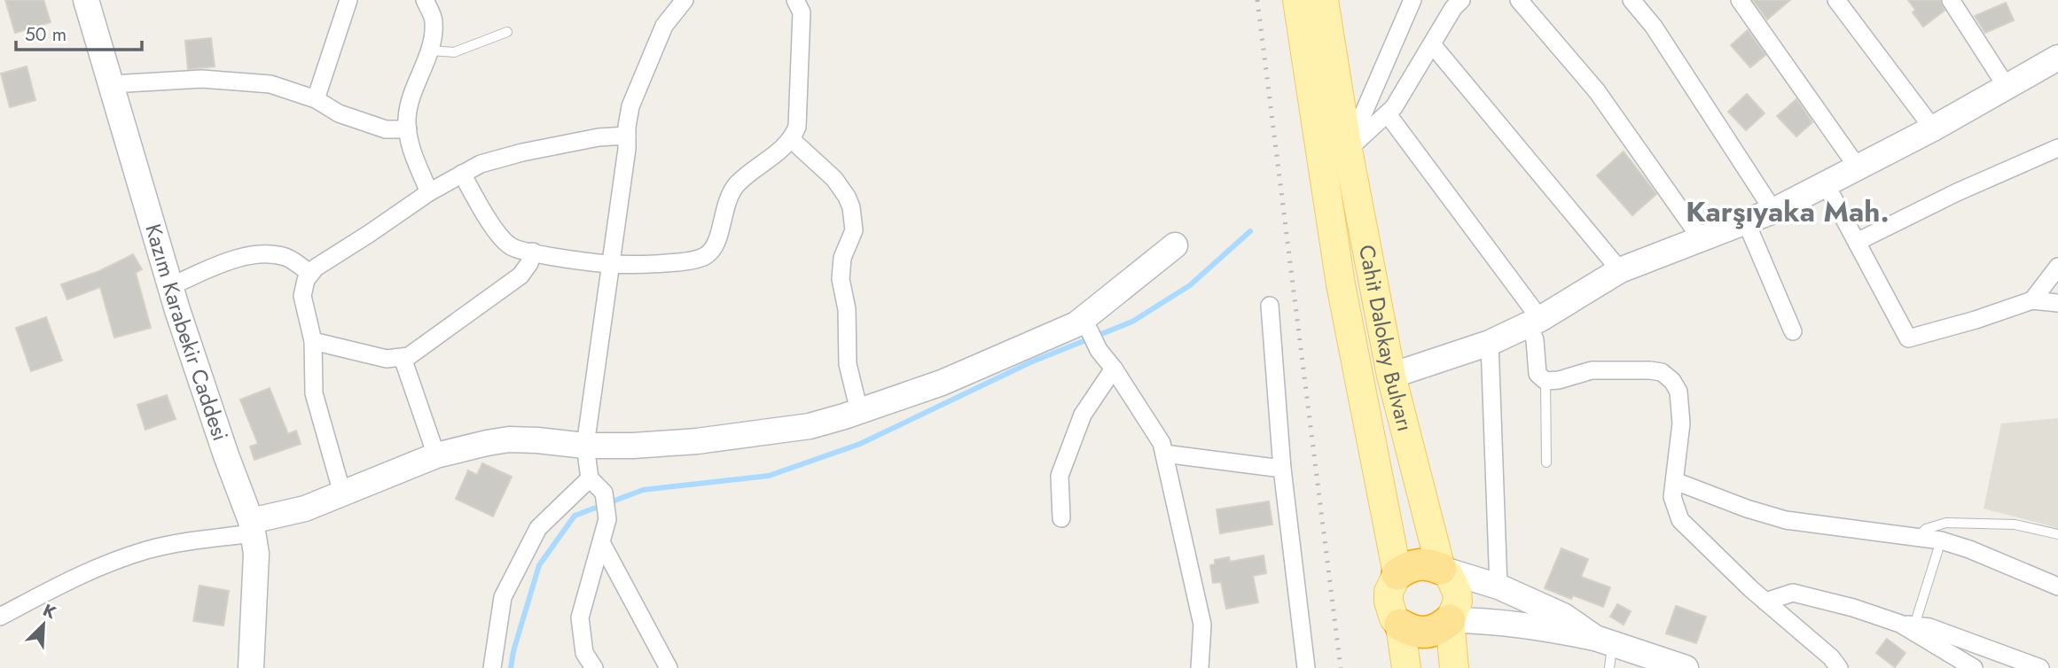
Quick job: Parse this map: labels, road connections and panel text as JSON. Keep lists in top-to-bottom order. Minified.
{"streets":{"main road":["Cahit Dalokay Bulvarı"],"street":["Kazım Karabekir Caddesi"]},"districts":["Karşıyaka Mah."],"scale_bar":"50 m","north":"top right"}
